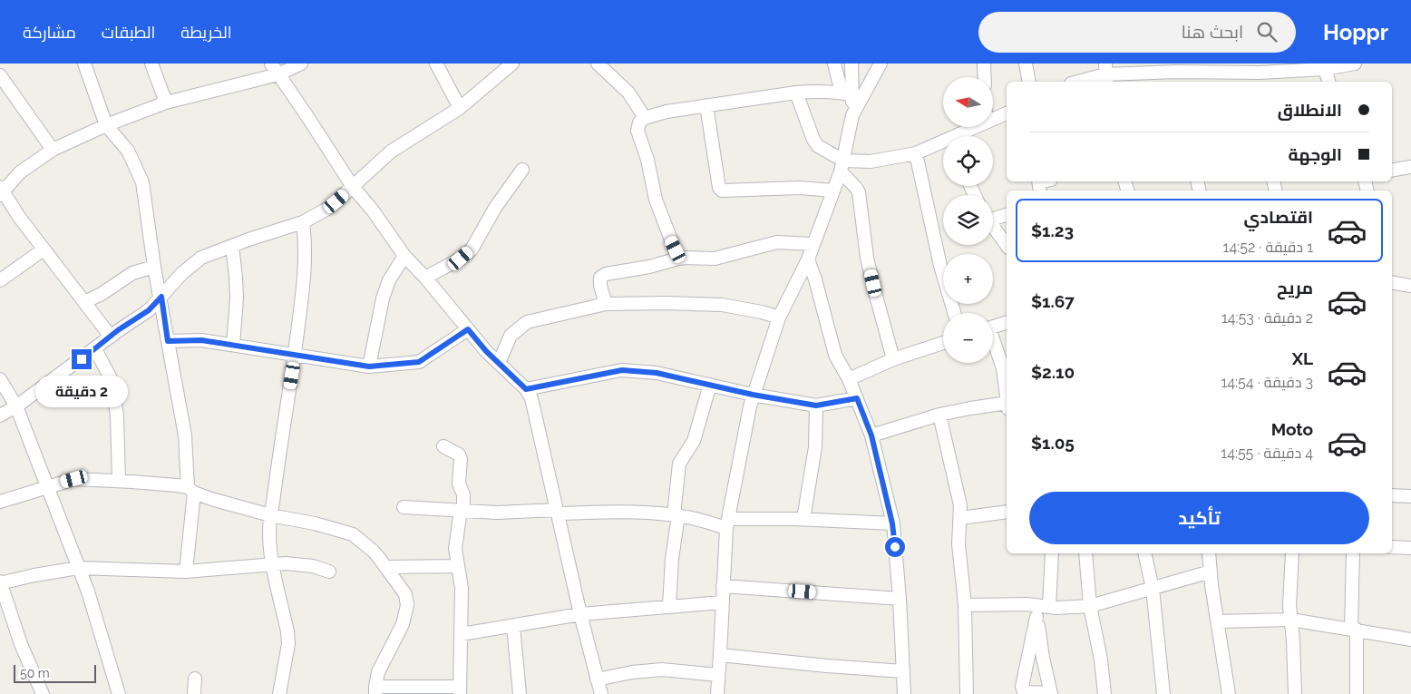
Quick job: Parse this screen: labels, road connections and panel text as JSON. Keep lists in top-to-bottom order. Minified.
{"scale_bar":"50 m","north":"left","page":{"header":"Hoppr","search":"ابحث هنا","nav":["الخريطة","الطبقات","مشاركة"],"map_buttons":["+","−"],"banner":["الانطلاق","الوجهة"],"list":[{"name":"اقتصادي","note":"1 دقيقة · 14:52","value":"$1.23"},{"name":"مريح","note":"2 دقيقة · 14:53","value":"$1.67"},{"name":"XL","note":"3 دقيقة · 14:54","value":"$2.10"},{"name":"Moto","note":"4 دقيقة · 14:55","value":"$1.05"}],"bubble":"2 دقيقة","buttons":"تأكيد","scale":"50 m"}}
